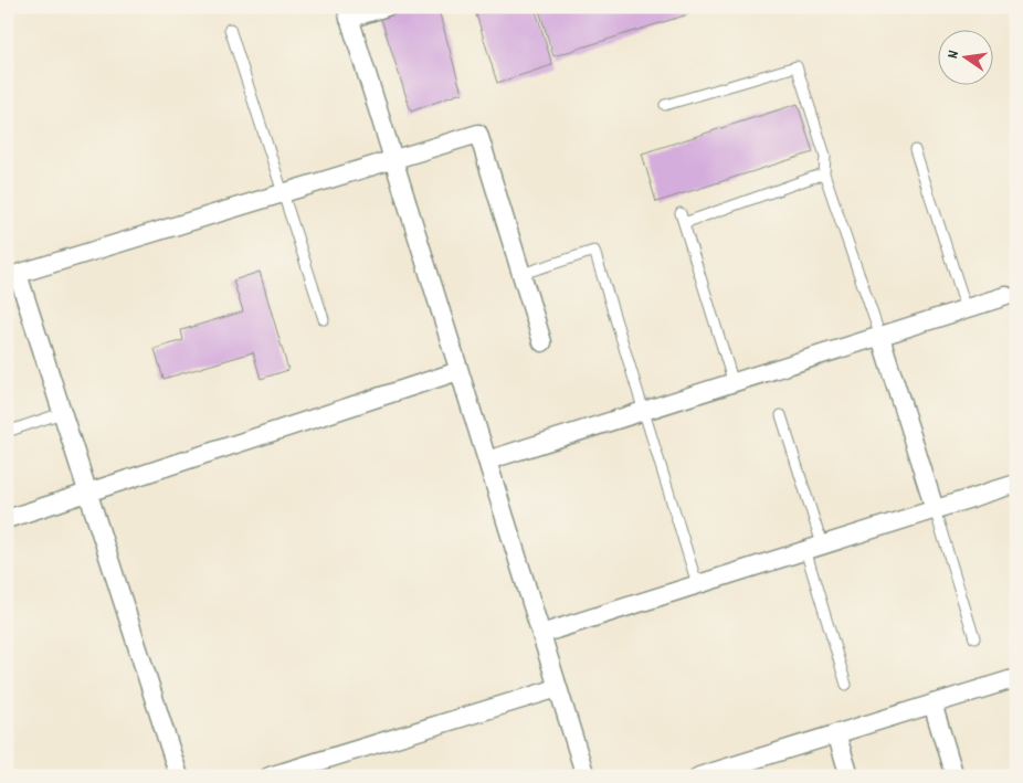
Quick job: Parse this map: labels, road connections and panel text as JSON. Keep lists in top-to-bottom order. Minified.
{"north":"left"}
